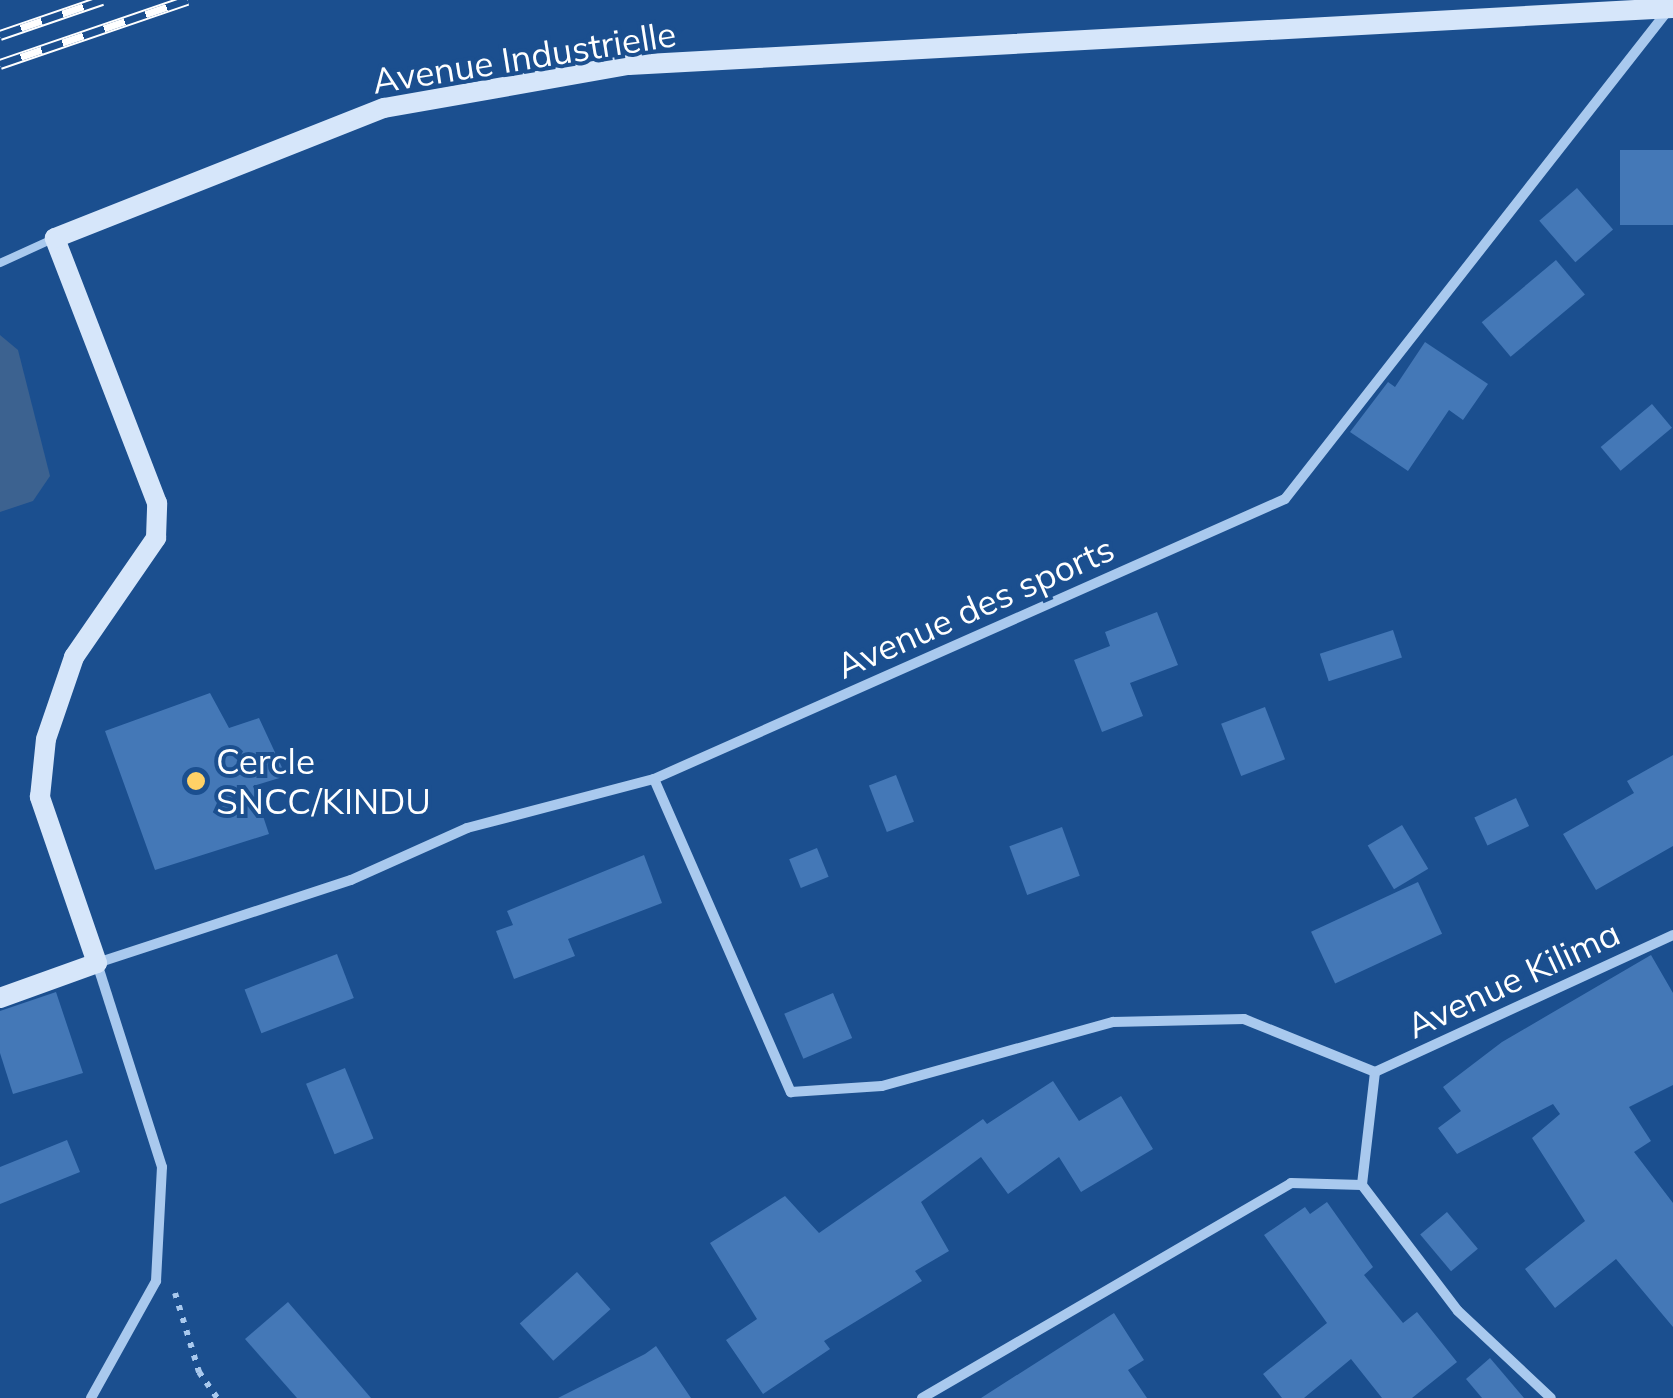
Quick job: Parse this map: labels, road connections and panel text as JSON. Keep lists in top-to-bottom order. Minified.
{"streets":{"street":["Avenue Industrielle","Avenue des sports","Avenue Kilima"]},"crossings":[["Avenue Industrielle","Avenue des sports"]],"places":["Cercle SNCC/KINDU"]}
